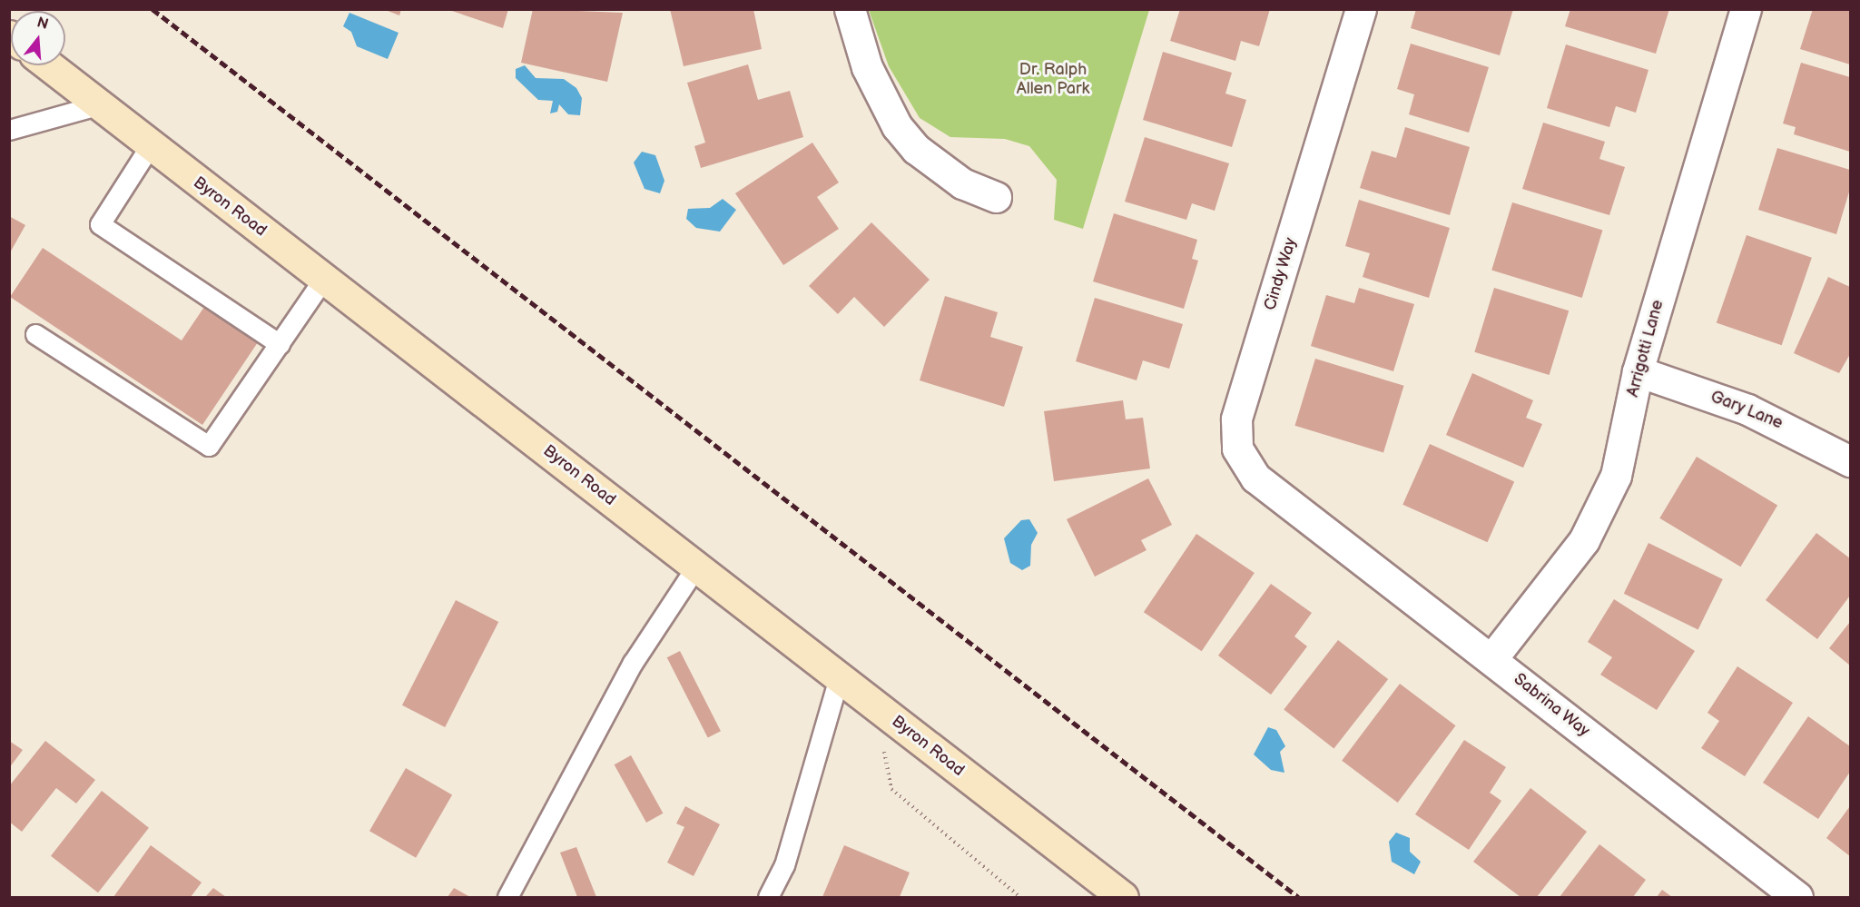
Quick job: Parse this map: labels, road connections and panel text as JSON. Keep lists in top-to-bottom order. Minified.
{"streets":{"main road":["Byron Road"],"street":["Cindy Way","Arrigotti Lane","Gary Lane","Sabrina Way"]},"crossings":[["Cindy Way","Sabrina Way"],["Arrigotti Lane","Gary Lane"],["Arrigotti Lane","Sabrina Way"]],"parks":["Dr. Ralph Allen Park"],"north":"top"}
